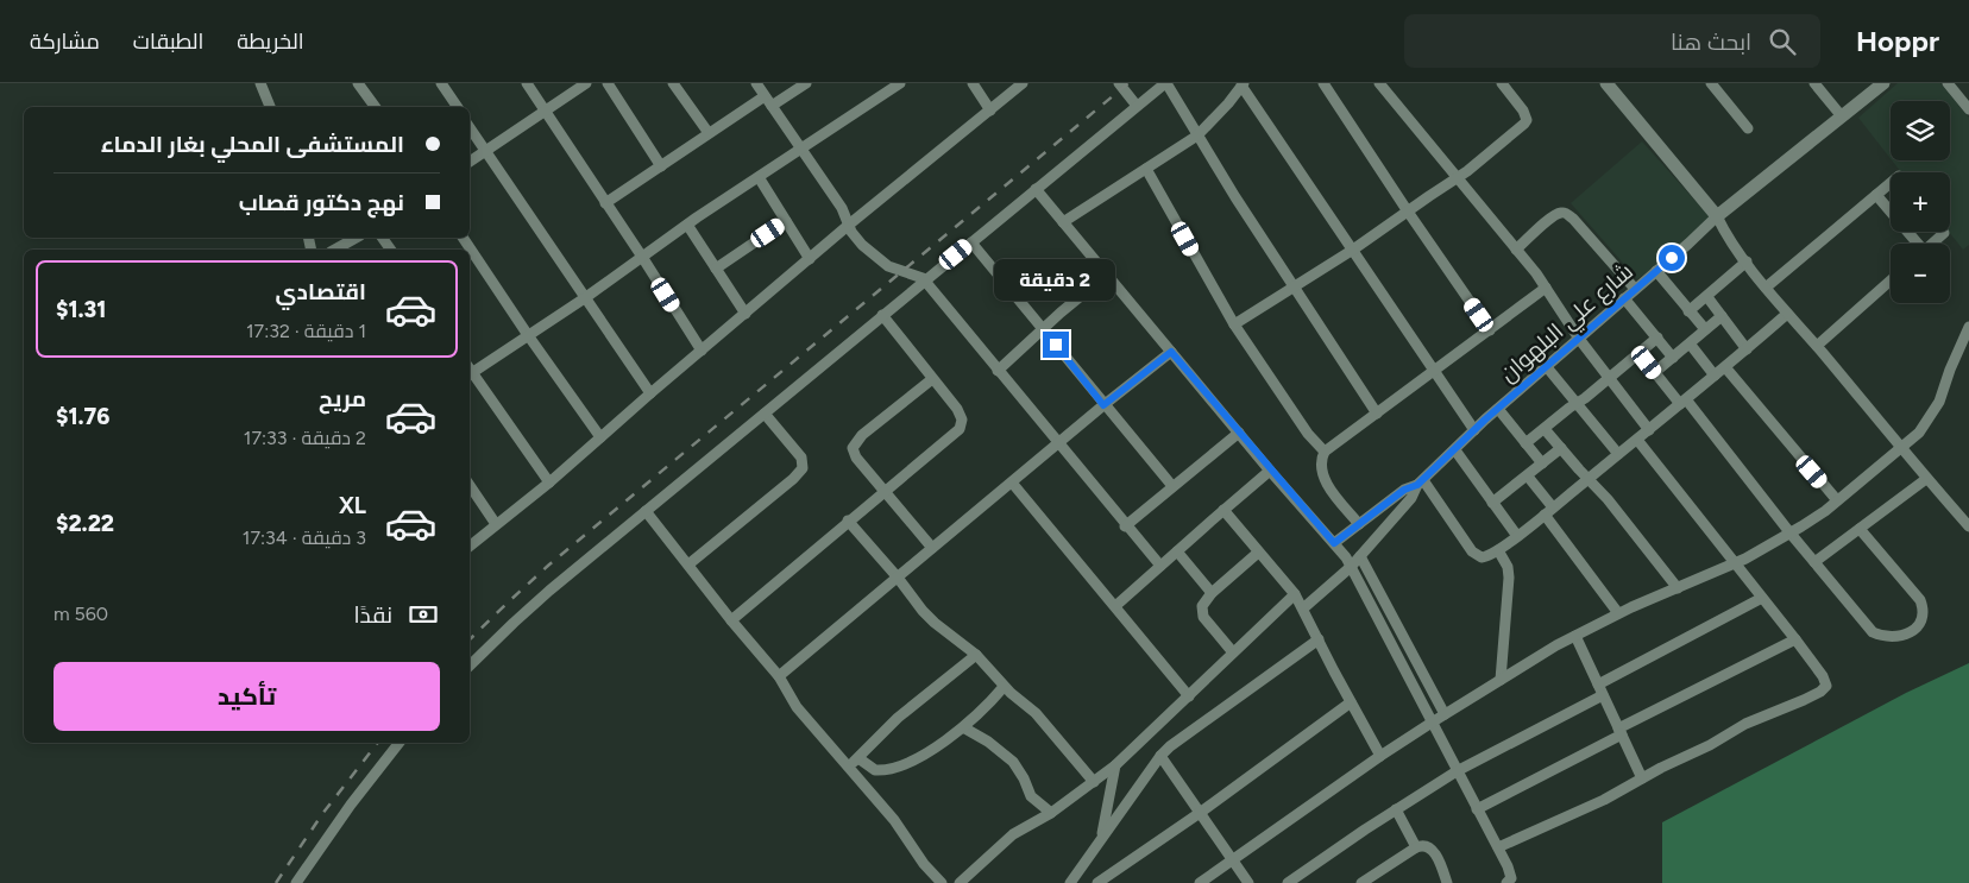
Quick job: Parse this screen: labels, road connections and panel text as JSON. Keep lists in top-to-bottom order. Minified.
{"streets":{"street":["شارع علي البلهوان"]},"page":{"header":"Hoppr","search":"ابحث هنا","nav":["الخريطة","الطبقات","مشاركة"],"map_buttons":["+","−"],"banner":["المستشفى المحلي بغار الدماء","نهج دكتور قصاب"],"bubble":"2 دقيقة","list":[{"name":"اقتصادي","note":"1 دقيقة · 17:32","value":"$1.31"},{"name":"مريح","note":"2 دقيقة · 17:33","value":"$1.76"},{"name":"XL","note":"3 دقيقة · 17:34","value":"$2.22"}],"pay":["نقدًا","560 m"],"buttons":"تأكيد"}}
